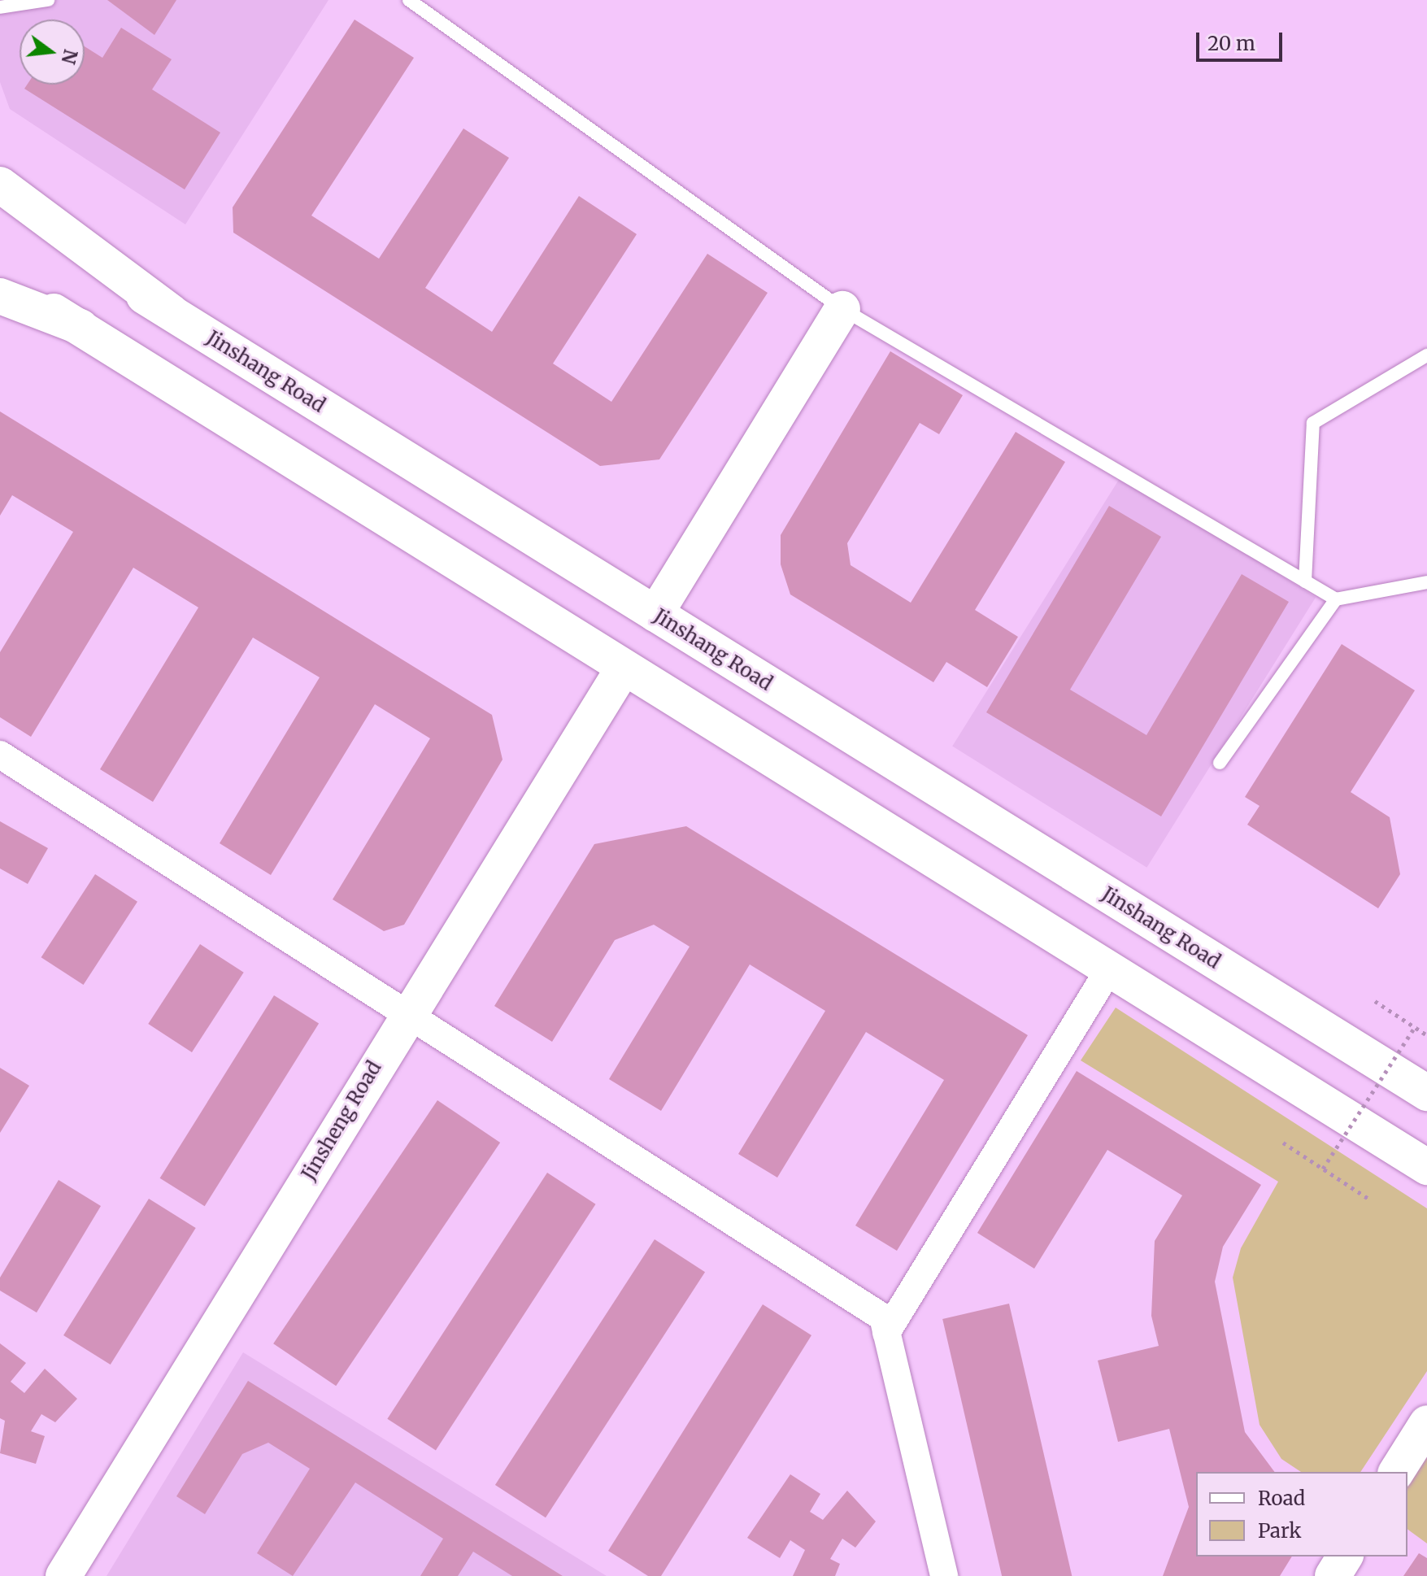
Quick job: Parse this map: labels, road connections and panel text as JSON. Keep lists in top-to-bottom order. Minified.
{"streets":{"main road":["Jinshang Road","Jinsheng Road"]},"legend":["Road","Park"],"scale_bar":"20 m","north":"right"}
